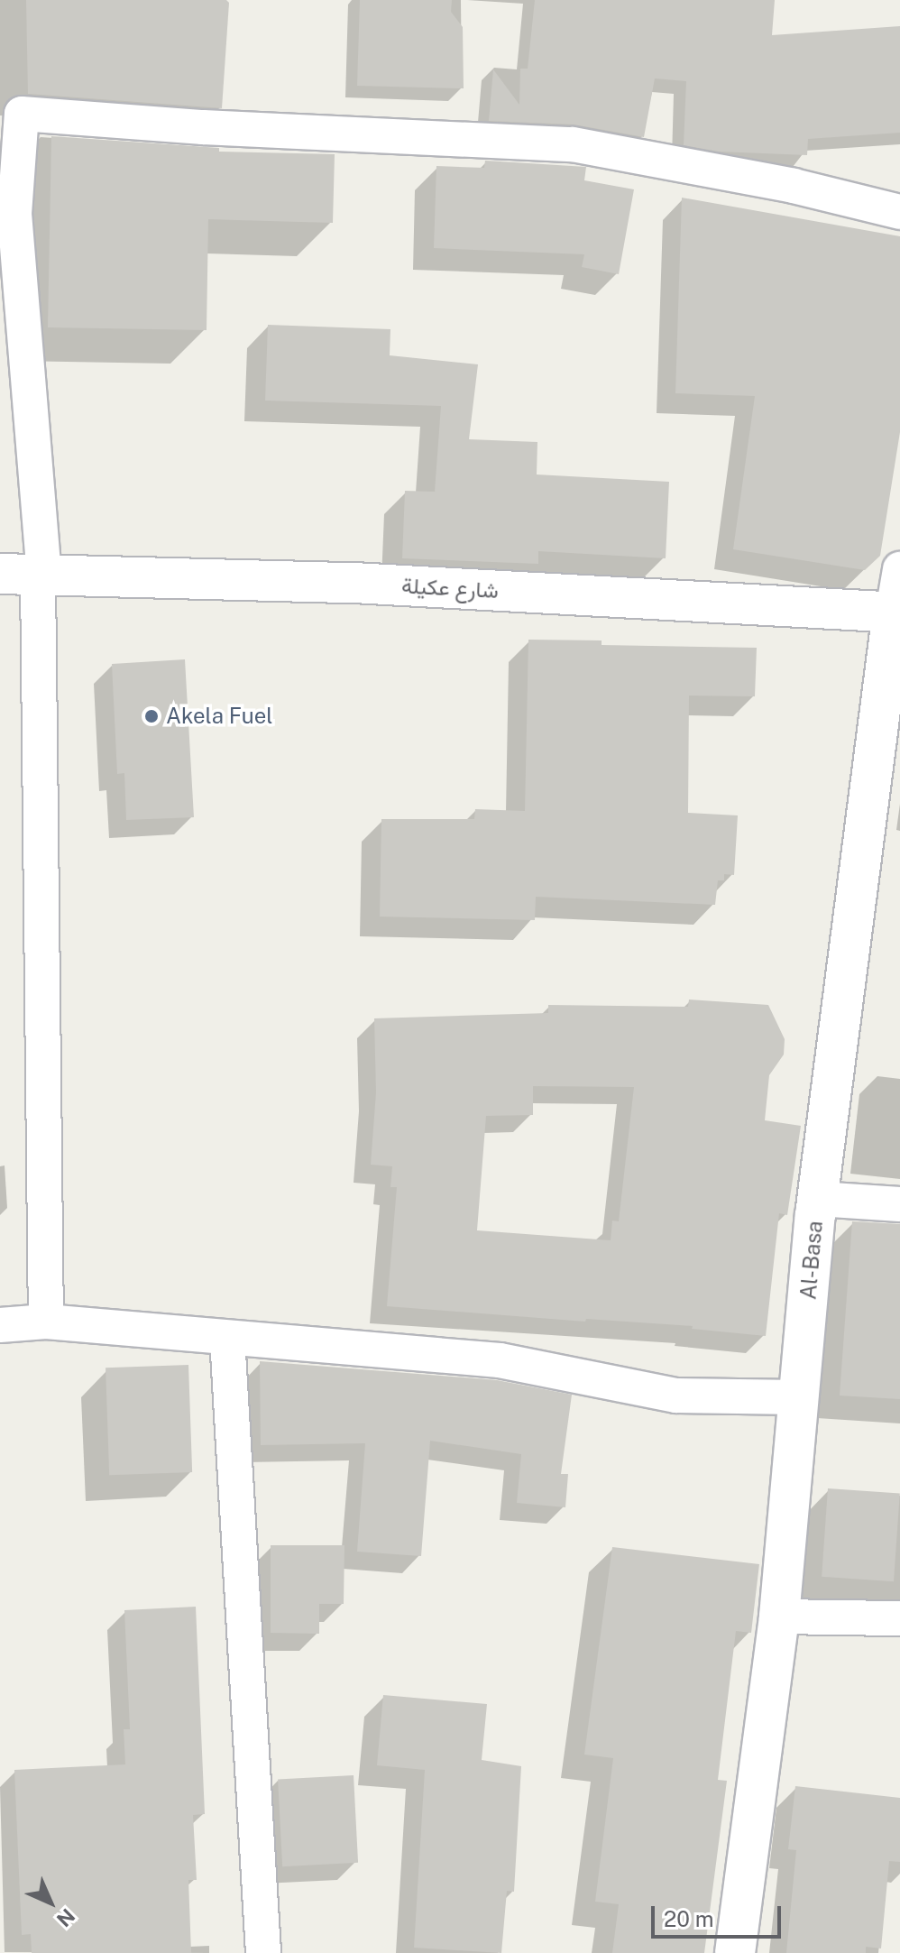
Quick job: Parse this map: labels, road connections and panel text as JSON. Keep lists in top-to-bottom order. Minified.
{"streets":{"street":["شارع عكيلة","Al-Basa"]},"crossings":[["شارع عكيلة","Al-Basa"]],"places":["Akela Fuel"],"scale_bar":"20 m","north":"bottom right"}
